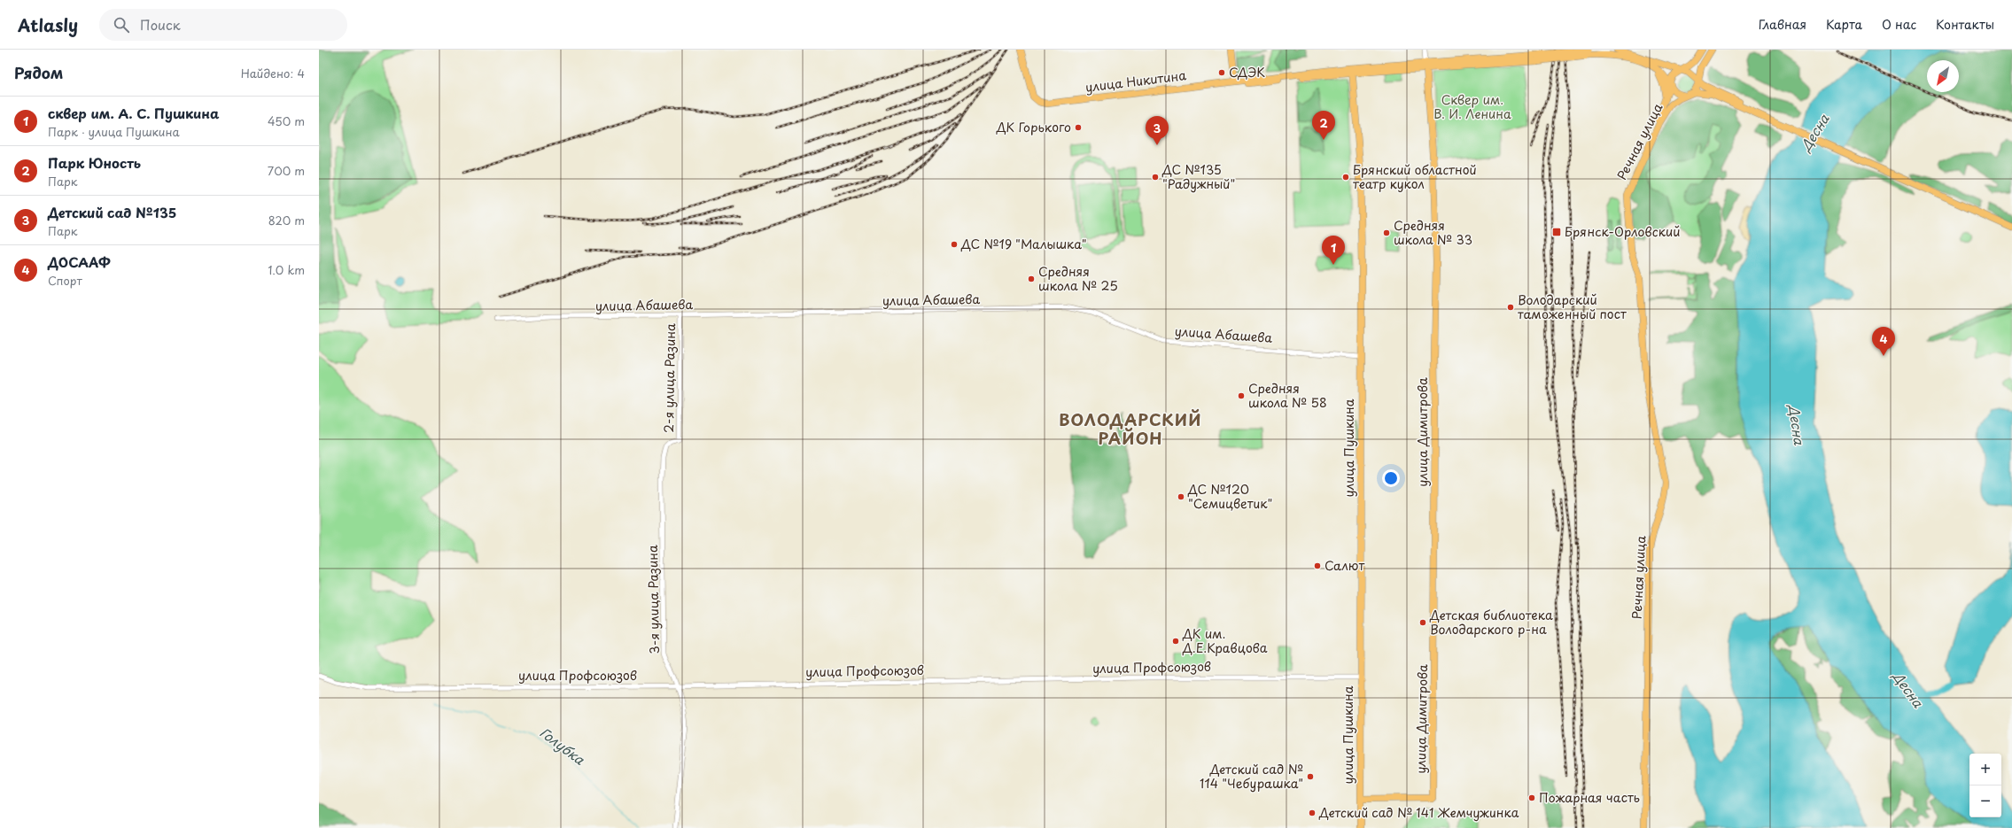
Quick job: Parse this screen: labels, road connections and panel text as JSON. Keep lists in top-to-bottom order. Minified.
{"streets":{"main road":["улица Никитина","Речная улица","улица Димитрова","улица Пушкина"],"street":["улица Абашева","2-я улица Разина","3-я улица Разина","улица Профсоюзов"]},"crossings":[["улица Никитина","улица Димитрова"],["улица Никитина","улица Пушкина"],["улица Абашева","2-я улица Разина"],["улица Абашева","улица Пушкина"],["2-я улица Разина","3-я улица Разина"],["улица Димитрова","улица Пушкина"],["улица Пушкина","улица Профсоюзов"],["3-я улица Разина","улица Профсоюзов"]],"districts":["ВОЛОДАРСКИЙ РАЙОН"],"water":["Десна","Голубка"],"parks":["Сквер им. В. И. Ленина"],"places":{"other":["СДЭК","ДК Горького","ДС №135 \"Радужный\"","Брянский областной театр кукол","Средняя школа № 33","ДС №19 \"Малышка\"","Средняя школа № 25","Володарский таможенный пост","Средняя школа № 58","ДС №120 \"Семицветик\"","Салют","Детская библиотека Володарского р-на","ДК им. Д.Е.Кравцова","Детский сад № 114 \"Чебурашка\"","Пожарная часть","Детский сад № 141 Жемчужинка"],"transit":["Брянск-Орловский"]},"north":"bottom left","page":{"header":"Atlasly","search":"Поиск","nav":["Главная","Карта","О нас","Контакты"],"heading":["Рядом","Найдено: 4"],"list":[{"mark":"1","name":"сквер им. А. С. Пушкина","note":"Парк · улица Пушкина","value":"450 m"},{"mark":"2","name":"Парк Юность","note":"Парк","value":"700 m"},{"mark":"3","name":"Детский сад №135","note":"Парк","value":"820 m"},{"mark":"4","name":"ДОСААФ","note":"Спорт","value":"1.0 km"}],"pins":["2","3","1","4"],"map_buttons":["+","−"]}}
